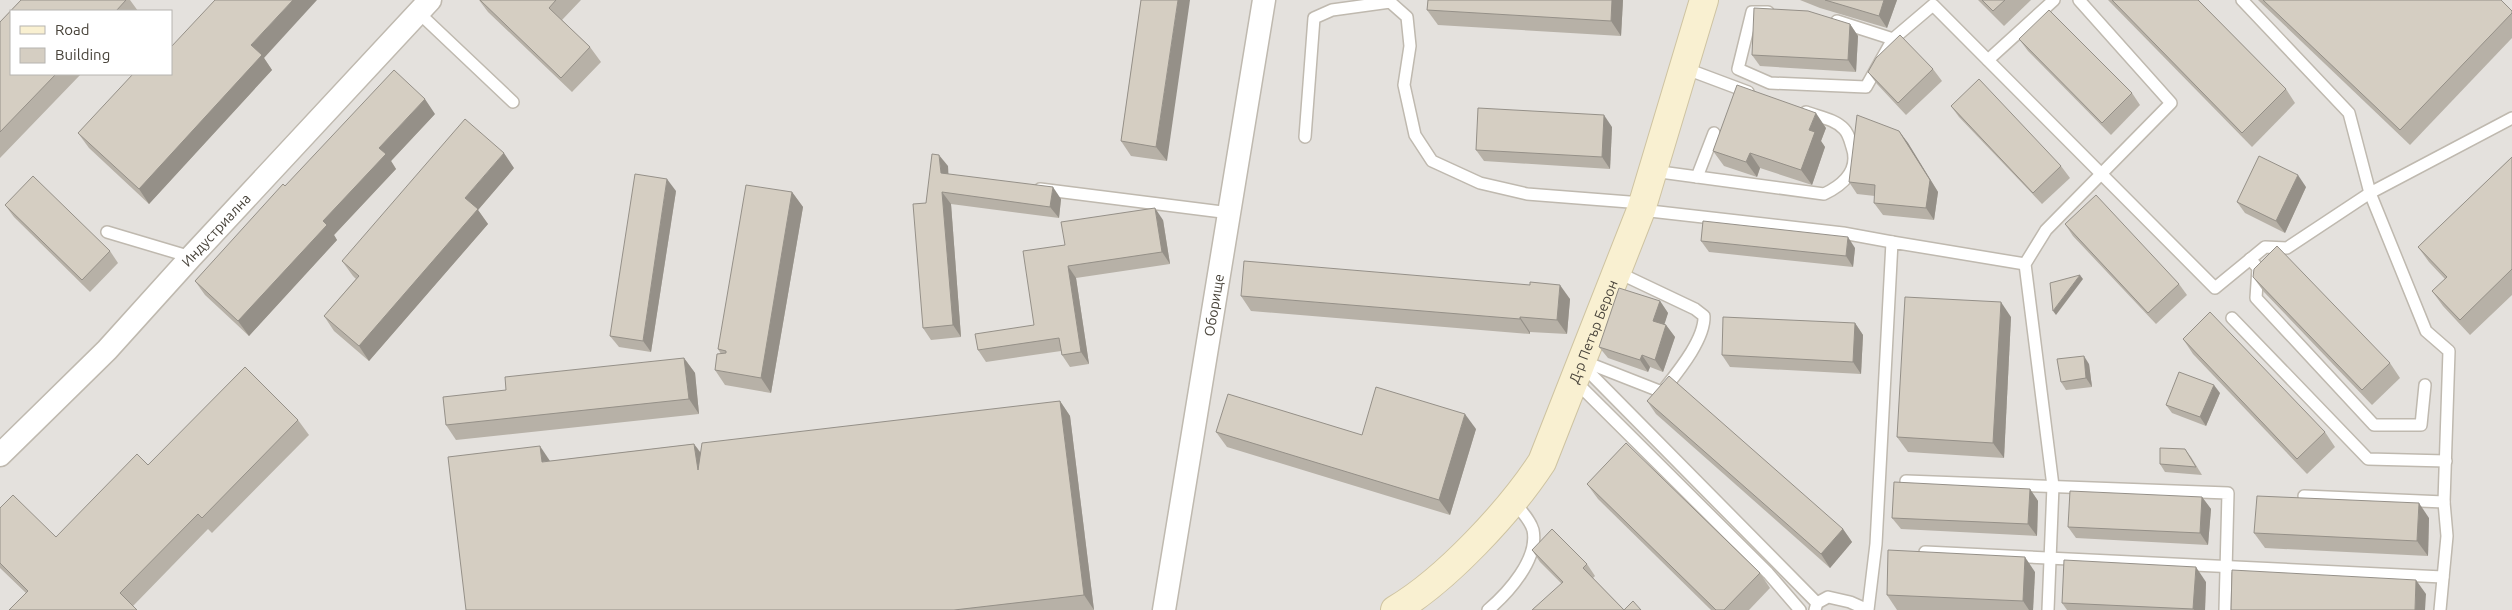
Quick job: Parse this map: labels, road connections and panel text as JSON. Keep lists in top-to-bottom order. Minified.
{"streets":{"street":["Индустриална","Оборище","Д-р Петър Берон"]},"legend":["Road","Building"]}
